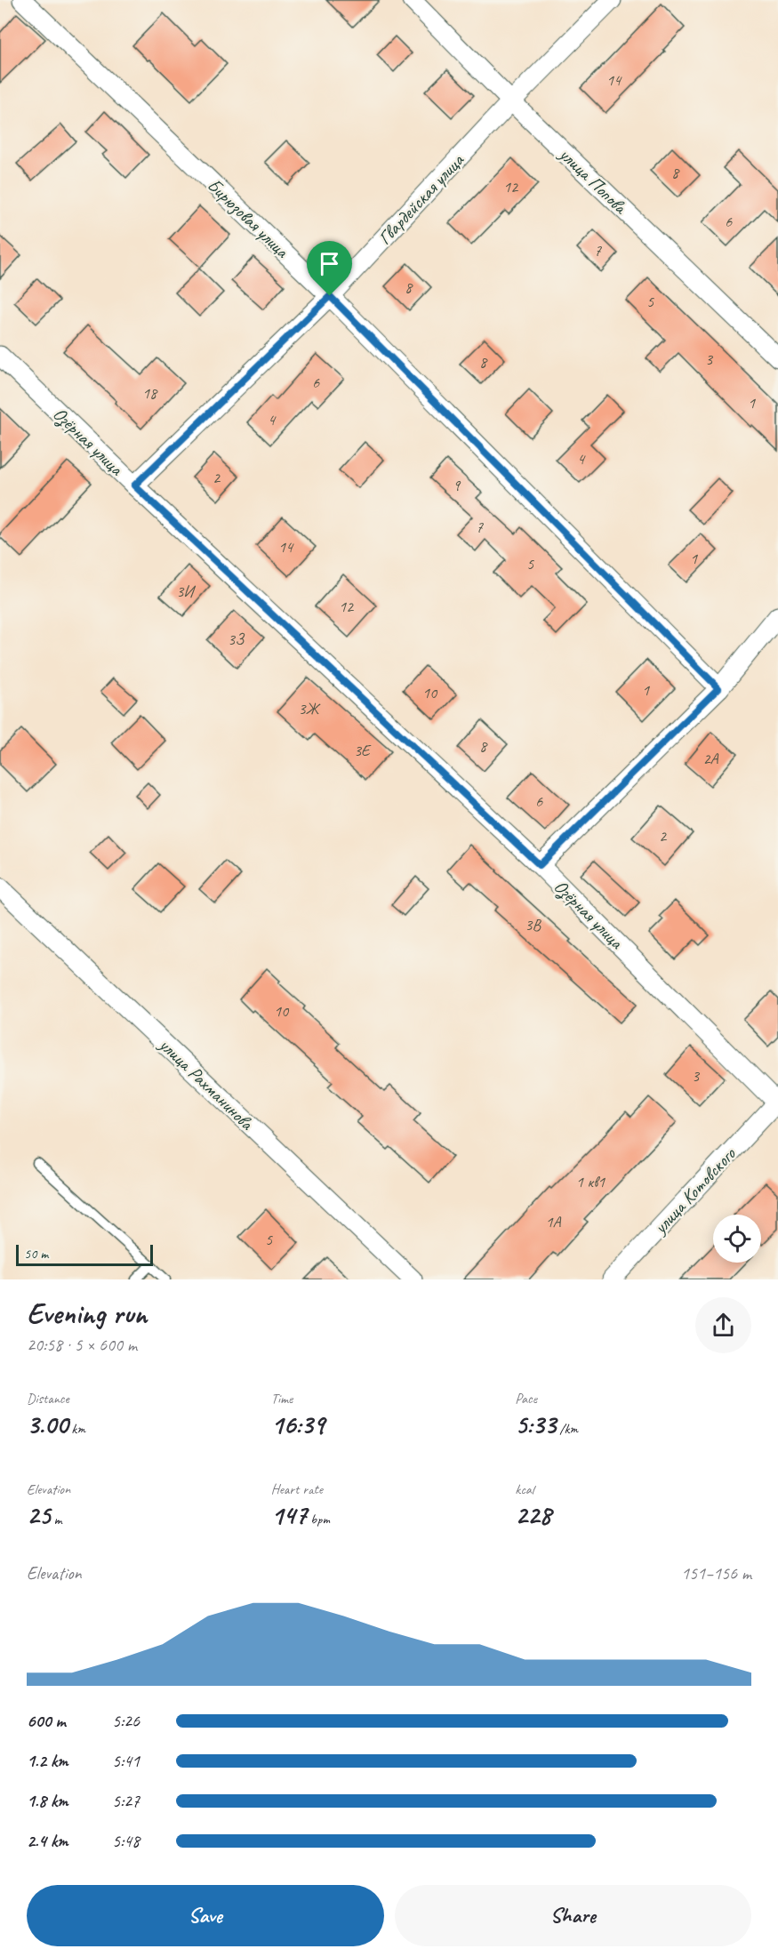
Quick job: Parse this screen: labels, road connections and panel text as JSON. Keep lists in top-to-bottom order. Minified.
{"streets":{"street":["улица Попова","Гвардейская улица","Бирюзовая улица","Озёрная улица","улица Рахманинова","улица Котовского"]},"crossings":[["улица Попова","Гвардейская улица"],["Гвардейская улица","Бирюзовая улица"],["Гвардейская улица","Озёрная улица"],["Озёрная улица","улица Котовского"]],"house_numbers":["14","8","12","6","7","8","5","3","8","6","18","1","4","4","2","9","7","14","1","5","3И","12","3З","1","10","3Ж","8","3Е","2А","6","2","3В","10","3","1 кв1","1А","5"],"scale_bar":"50 m","page":{"scale":"50 m","heading":["Evening run","20:58 · 5 × 600 m"],"stats":[["Distance","3.00 km"],["Time","16:39"],["Pace","5:33 /km"],["Elevation","25 m"],["Heart rate","147 bpm"],["kcal","228"]],"chart":["Elevation","151–156 m"],"list":[{"name":"600 m","note":"5:26"},{"name":"1.2 km","note":"5:41"},{"name":"1.8 km","note":"5:27"},{"name":"2.4 km","note":"5:48"}],"buttons":["Save","Share"]}}
